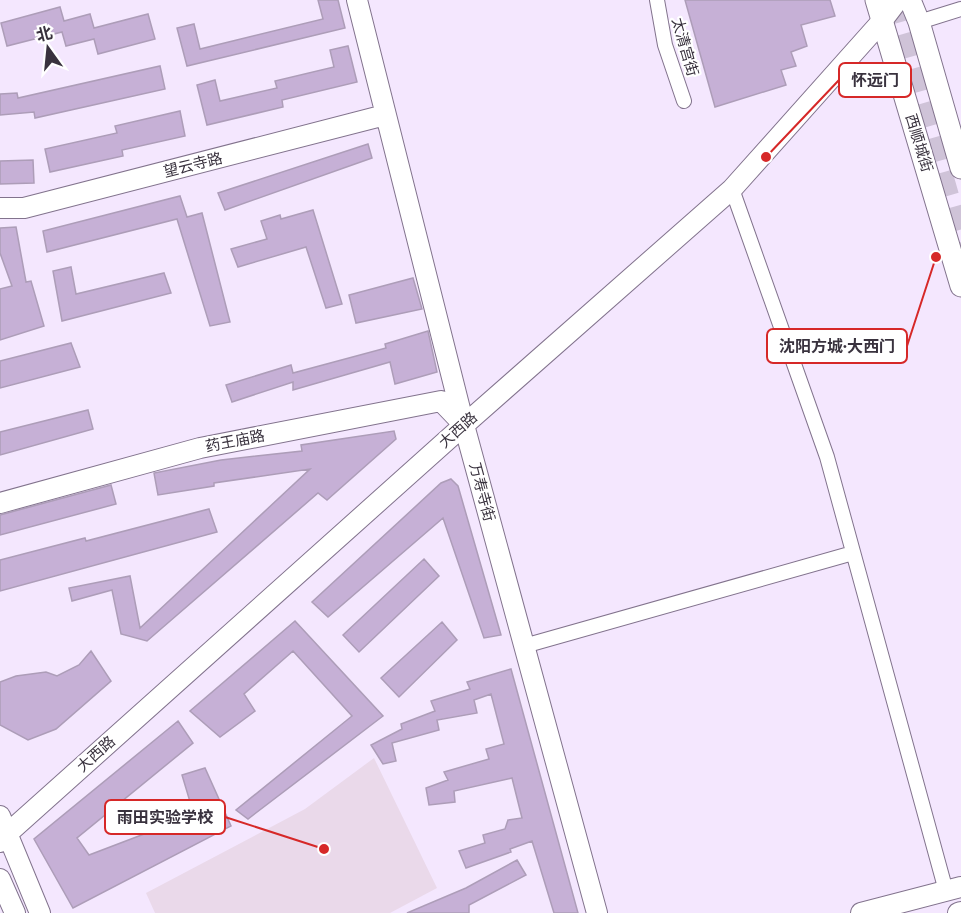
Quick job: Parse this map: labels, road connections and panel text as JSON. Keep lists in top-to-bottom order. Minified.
{"streets":{"main road":["西顺城街"],"street":["太清宫街","望云寺路","大西路","药王庙路","万寿寺街"]},"crossings":[["西顺城街","大西路"],["望云寺路","万寿寺街"],["大西路","药王庙路"],["大西路","万寿寺街"],["药王庙路","万寿寺街"]],"places":["怀远门","沈阳方城·大西门","雨田实验学校"],"north":"top"}
